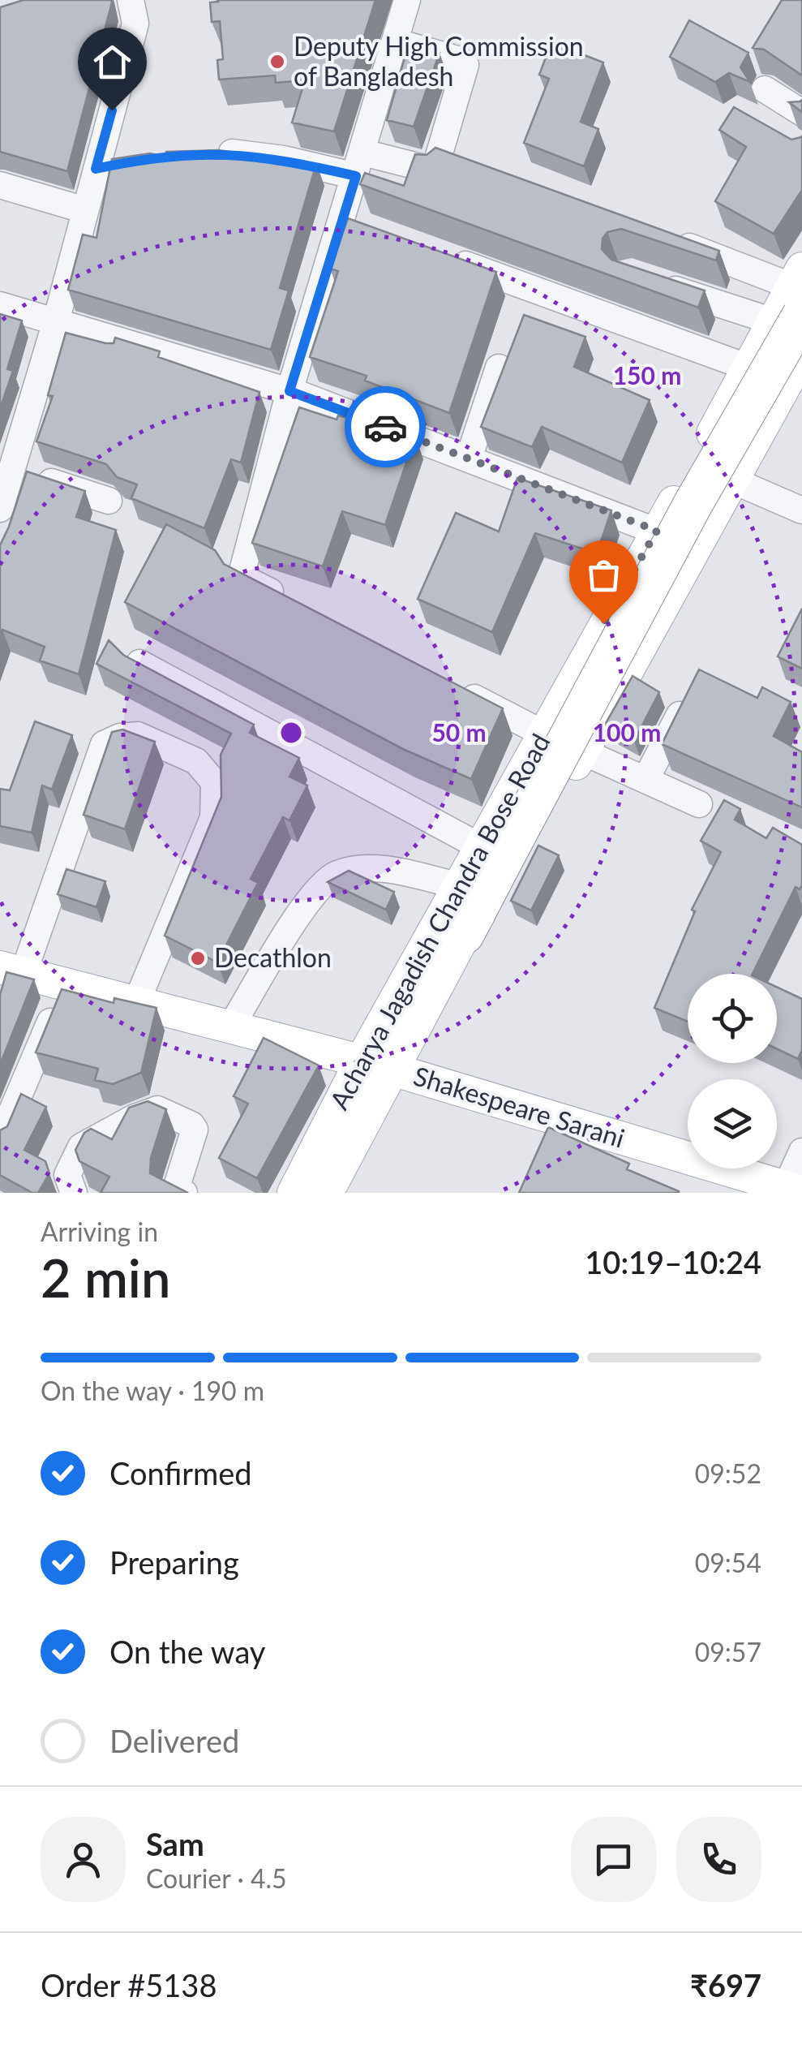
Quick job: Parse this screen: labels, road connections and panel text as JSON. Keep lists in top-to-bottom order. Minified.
{"streets":{"main road":["Acharya Jagadish Chandra Bose Road","Shakespeare Sarani"]},"crossings":[["Acharya Jagadish Chandra Bose Road","Shakespeare Sarani"]],"places":["Deputy High Commission of Bangladesh","Decathlon"],"page":{"heading":["2 min","Arriving in","10:19–10:24"],"panel":["Sam","Courier · 4.5","Order #5138","₹697"],"bar":"On the way · 190 m","list":[["Confirmed","09:52"],["Preparing","09:54"],["On the way","09:57"],"Delivered"]},"rings":["150 m","50 m","100 m"]}
